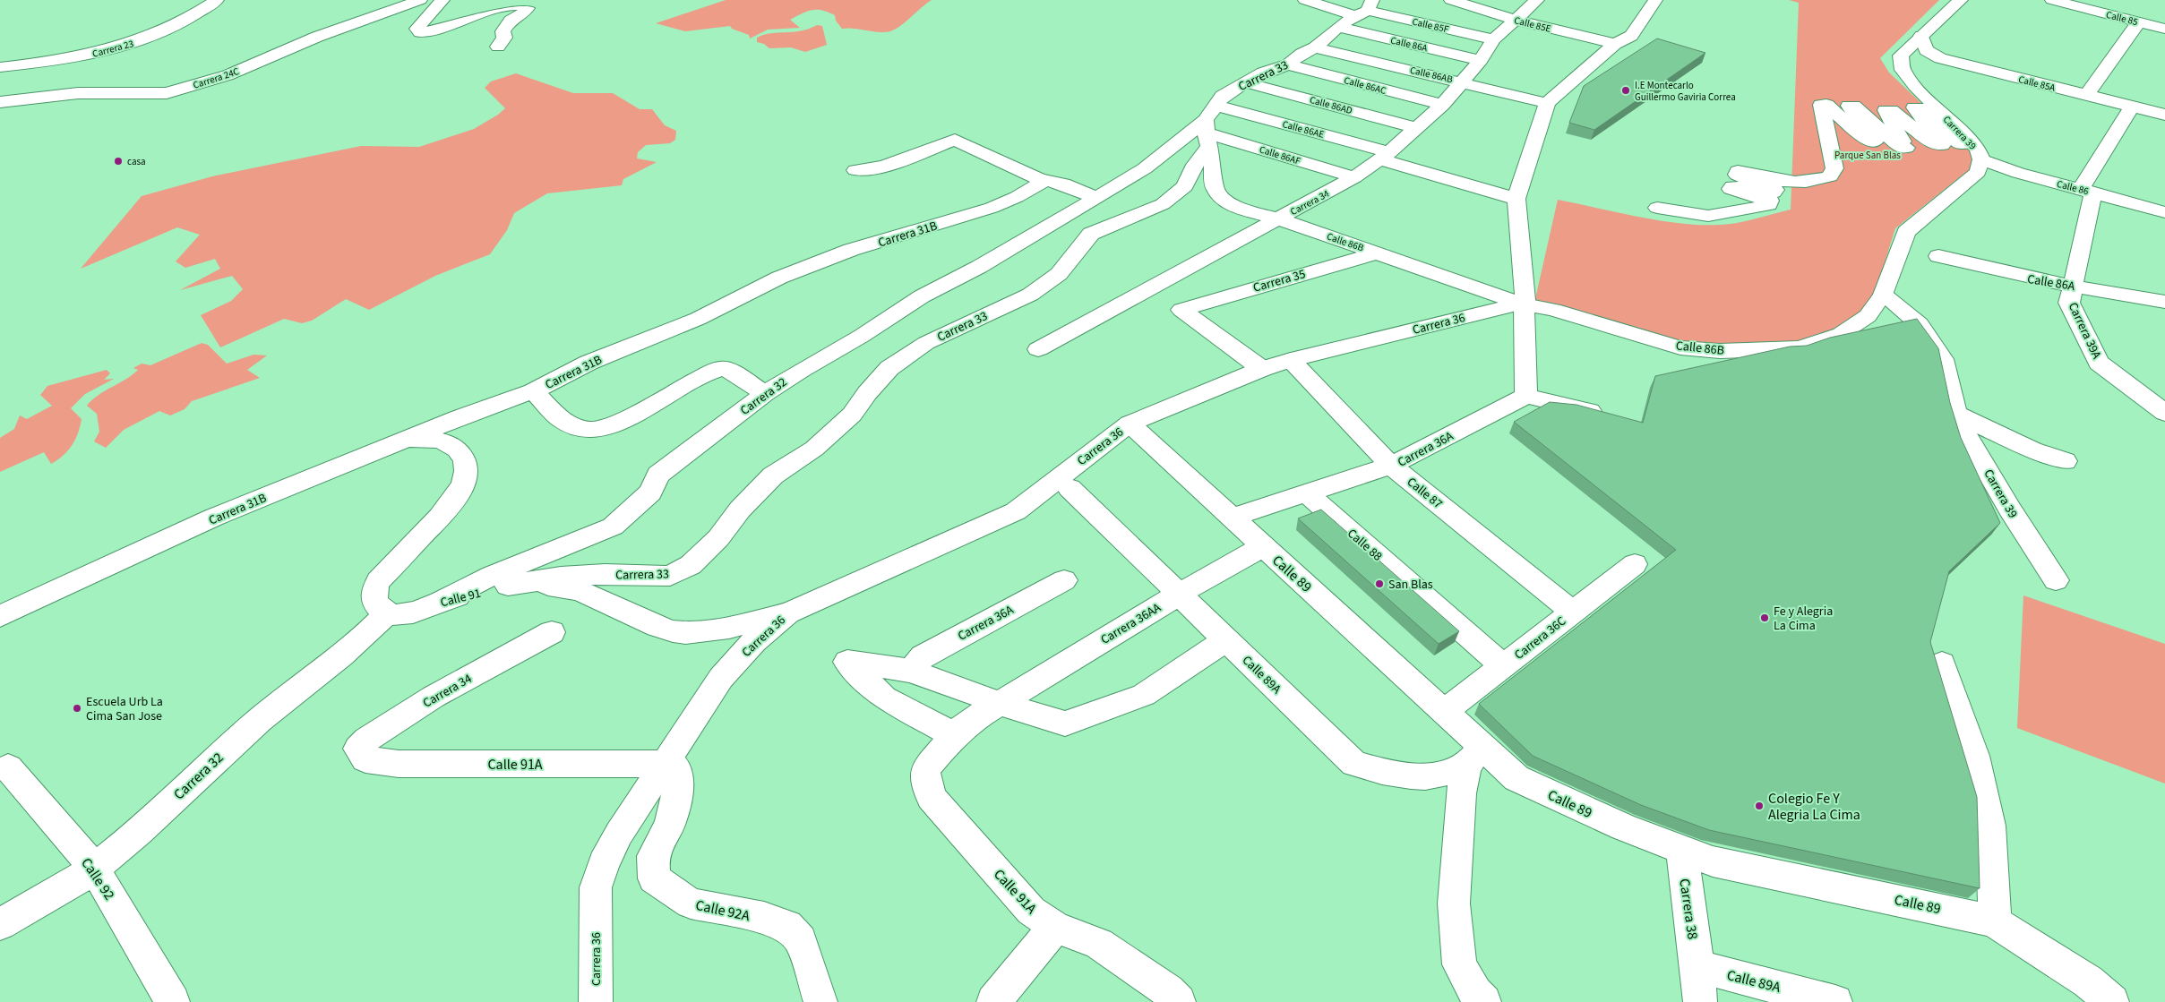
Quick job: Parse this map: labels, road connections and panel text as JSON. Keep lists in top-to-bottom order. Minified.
{"streets":{"street":["Calle 85","Calle 85E","Calle 85F","Calle 86A","Carrera 23","Calle 86AB","Carrera 33","Carrera 24C","Calle 85A","Calle 86AC","Calle 86AD","Calle 86AE","Carrera 39","Calle 86AF","Calle 86","Carrera 34","Carrera 31B","Calle 86B","Carrera 35","Carrera 36","Carrera 39A","Carrera 32","Carrera 36A","Calle 87","Calle 88","Calle 89","Calle 91","Carrera 36AA","Carrera 36C","Calle 89A","Calle 91A","Calle 92","Carrera 38","Calle 92A"]},"crossings":[["Calle 85E","Carrera 34"],["Calle 85F","Carrera 33"],["Calle 85F","Carrera 34"],["Calle 86A","Carrera 33"],["Calle 86A","Carrera 34"],["Calle 86A","Carrera 39A"],["Calle 86AB","Carrera 33"],["Calle 86AB","Carrera 34"],["Carrera 33","Calle 86AC"],["Carrera 33","Calle 86AD"],["Carrera 33","Calle 86AE"],["Carrera 33","Calle 86AF"],["Carrera 33","Calle 86B"],["Carrera 33","Calle 91"],["Calle 85A","Carrera 39"],["Calle 85A","Carrera 39A"],["Calle 86AC","Carrera 34"],["Calle 86AD","Carrera 34"],["Calle 86AE","Calle 86AF"],["Calle 86AE","Carrera 34"],["Calle 86AE","Calle 86B"],["Carrera 39","Calle 86"],["Carrera 39","Calle 86B"],["Calle 86AF","Carrera 34"],["Calle 86AF","Calle 86B"],["Calle 86","Carrera 39A"],["Carrera 34","Calle 86B"],["Carrera 34","Calle 91A"],["Calle 86B","Carrera 35"],["Calle 86B","Carrera 36"],["Carrera 35","Carrera 36"],["Carrera 36","Calle 87"],["Carrera 36","Calle 89"],["Carrera 36","Calle 91"],["Carrera 36","Calle 91A"],["Carrera 36","Calle 92A"],["Carrera 32","Calle 91"],["Carrera 32","Calle 92"],["Carrera 36A","Calle 87"],["Carrera 36A","Calle 88"],["Carrera 36A","Calle 89"],["Calle 87","Carrera 36C"],["Calle 88","Carrera 36C"],["Calle 89","Carrera 36AA"],["Calle 89","Carrera 36C"],["Calle 89","Calle 89A"],["Calle 89","Carrera 38"],["Carrera 36AA","Calle 89A"],["Carrera 36AA","Calle 91A"],["Calle 89A","Carrera 38"],["Calle 91A","Calle 92A"]],"parks":["Parque San Blas"],"places":["I.E Montecarlo Guillermo Gaviria Correa","casa","San Blas","Fe y Alegria La Cima","Escuela Urb La Cima San Jose","Colegio Fe Y Alegria La Cima"]}
